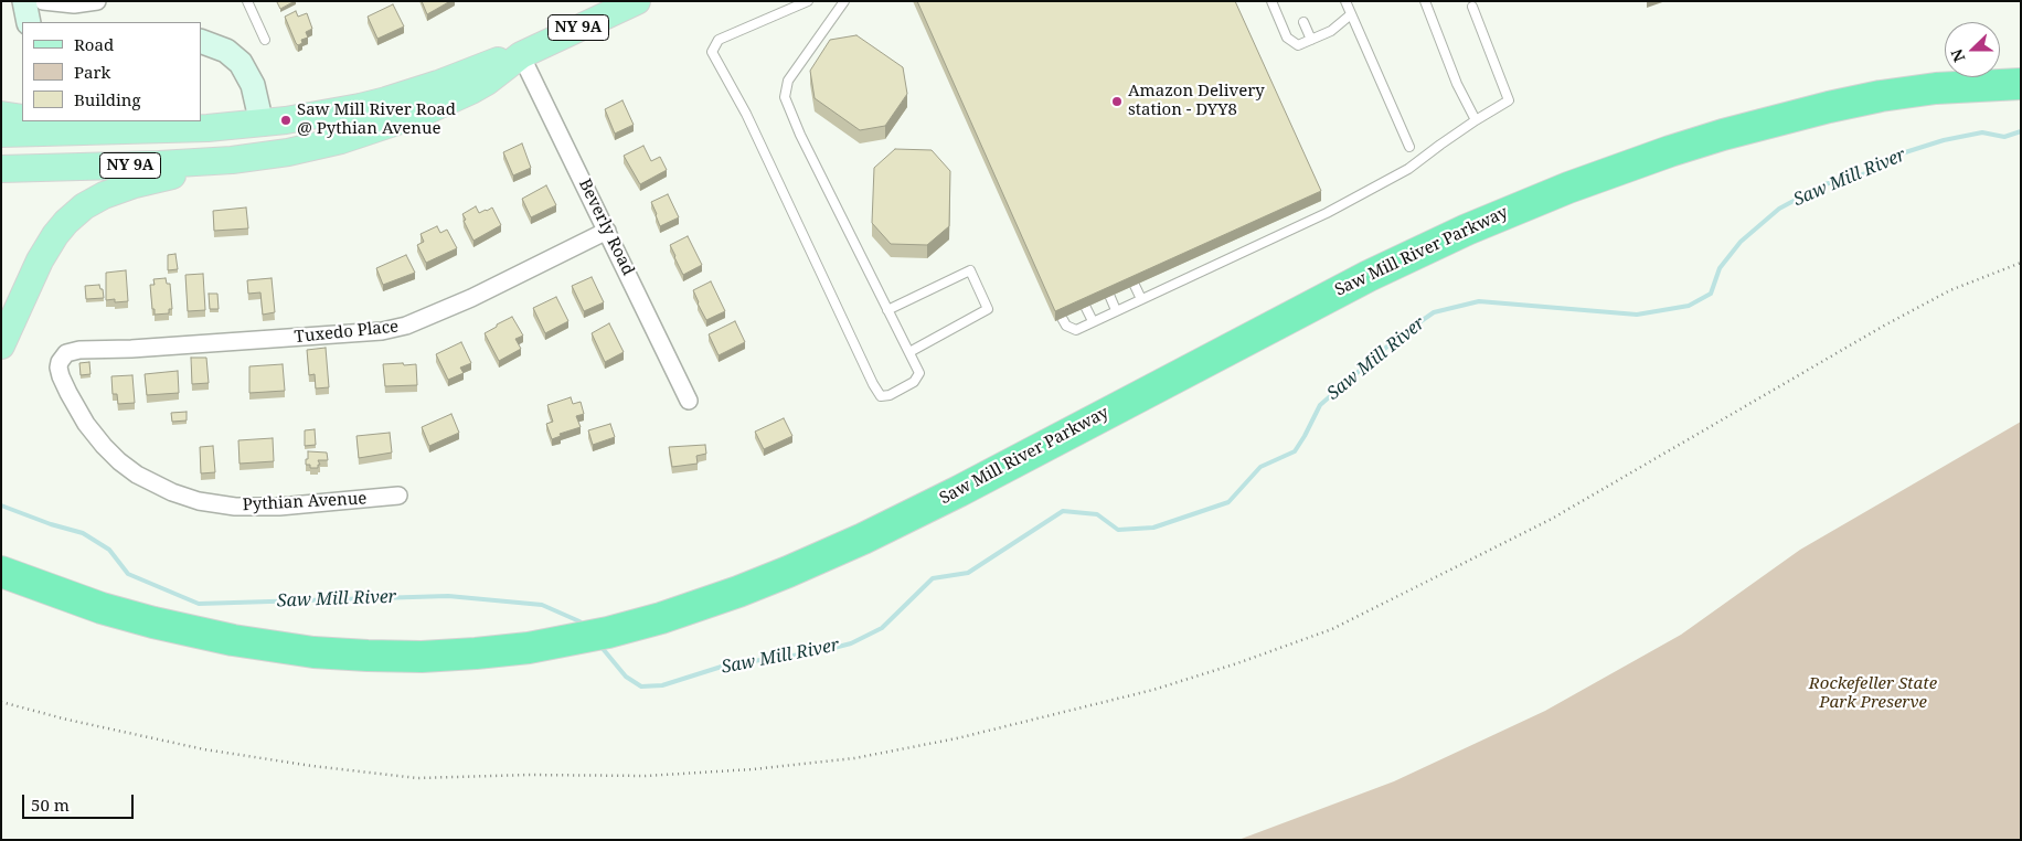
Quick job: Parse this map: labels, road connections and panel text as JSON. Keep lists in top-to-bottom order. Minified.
{"streets":{"highway":["Saw Mill River Parkway"],"main road":["NY 9A"],"street":["Beverly Road","Tuxedo Place","Pythian Avenue"]},"crossings":[["NY 9A","Beverly Road"],["Beverly Road","Tuxedo Place"],["Tuxedo Place","Pythian Avenue"]],"water":["Saw Mill River"],"parks":["Rockefeller State Park Preserve"],"places":["Amazon Delivery station - DYY8","Saw Mill River Road @ Pythian Avenue"],"legend":["Road","Park","Building"],"scale_bar":"50 m","north":"left"}
